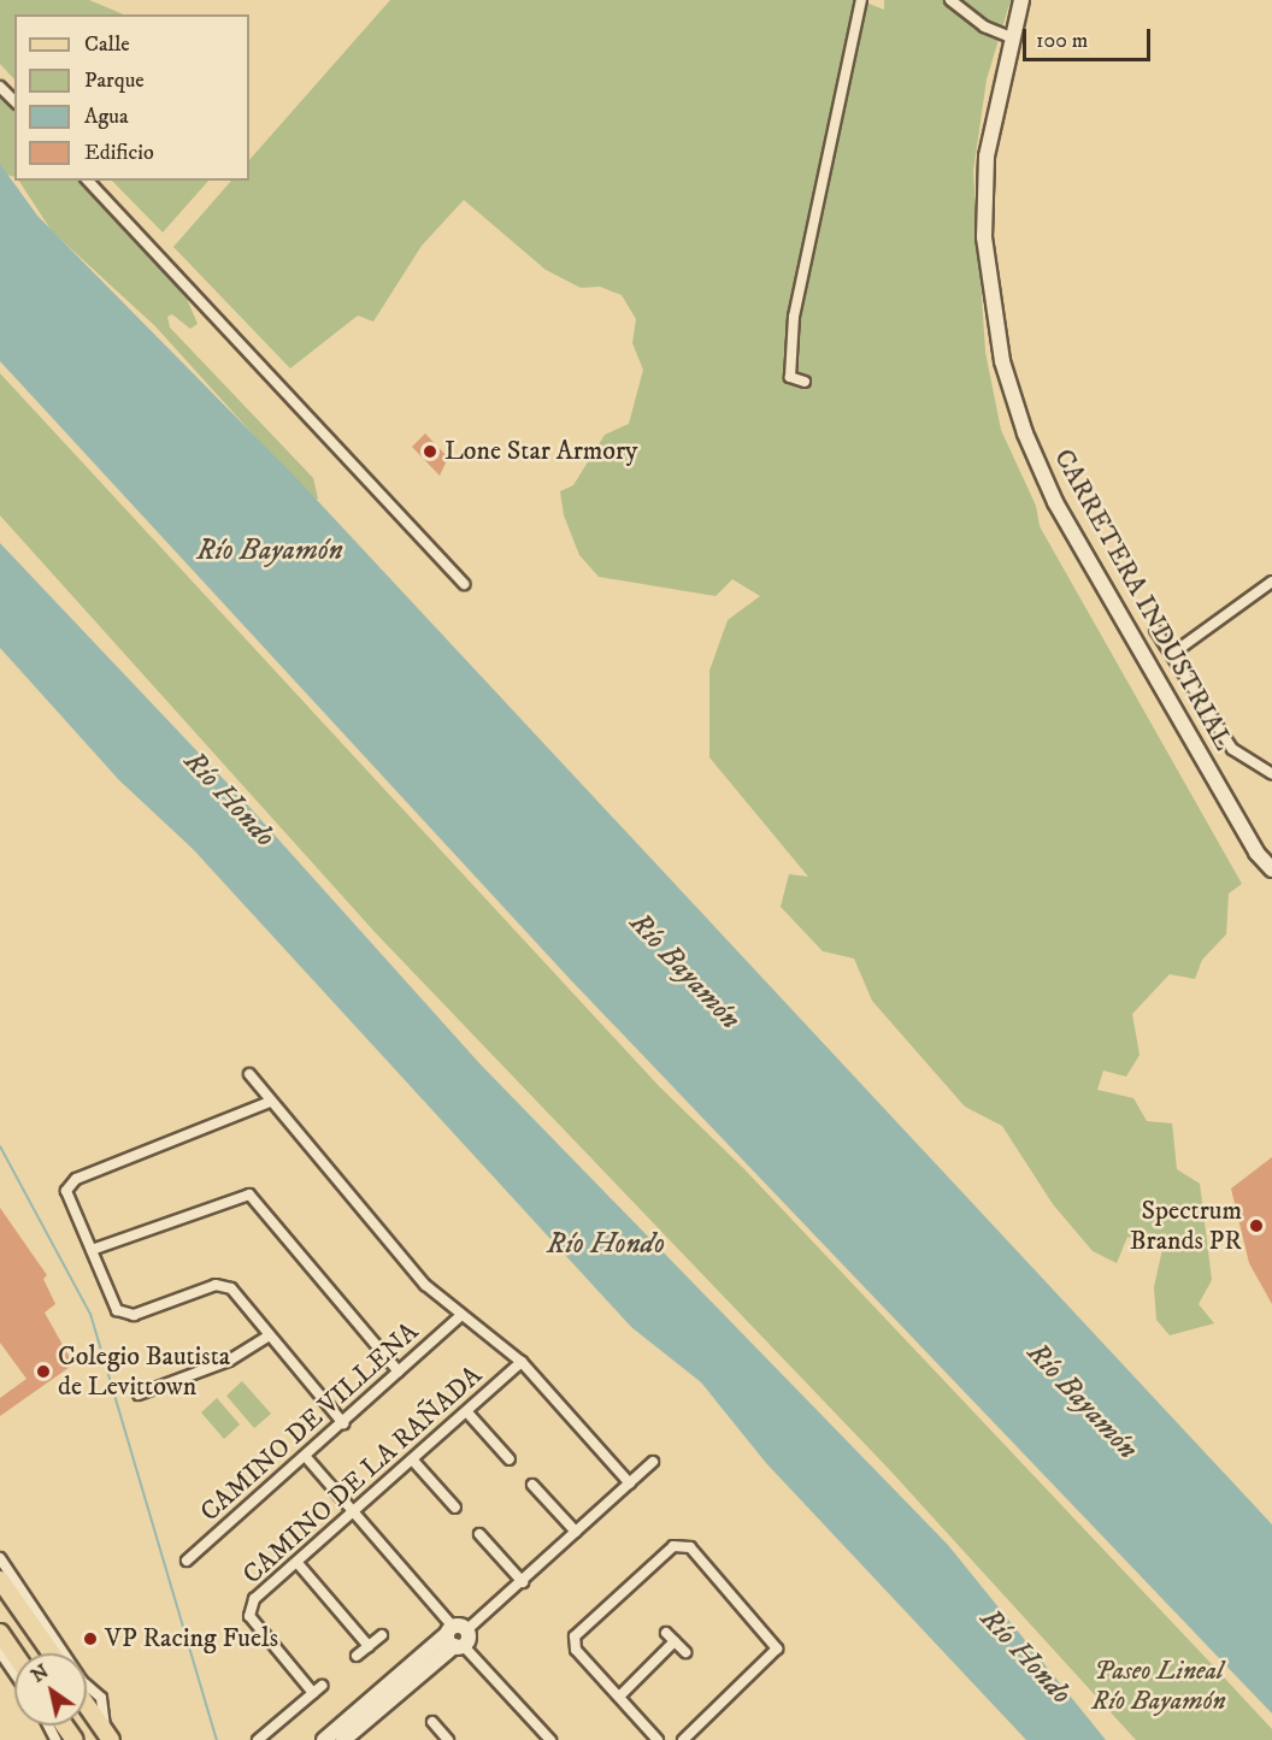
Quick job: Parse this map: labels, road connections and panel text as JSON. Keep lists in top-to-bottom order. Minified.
{"streets":{"street":["CARRETERA INDUSTRIAL","CAMINO DE VILLENA","CAMINO DE LA RAÑADA"]},"water":["Río Bayamón","Río Hondo"],"parks":["Paseo Lineal Río Bayamón"],"places":["Lone Star Armory","Spectrum Brands PR","Colegio Bautista de Levittown","VP Racing Fuels"],"legend":["Calle","Parque","Agua","Edificio"],"scale_bar":"100 m","north":"top left"}
